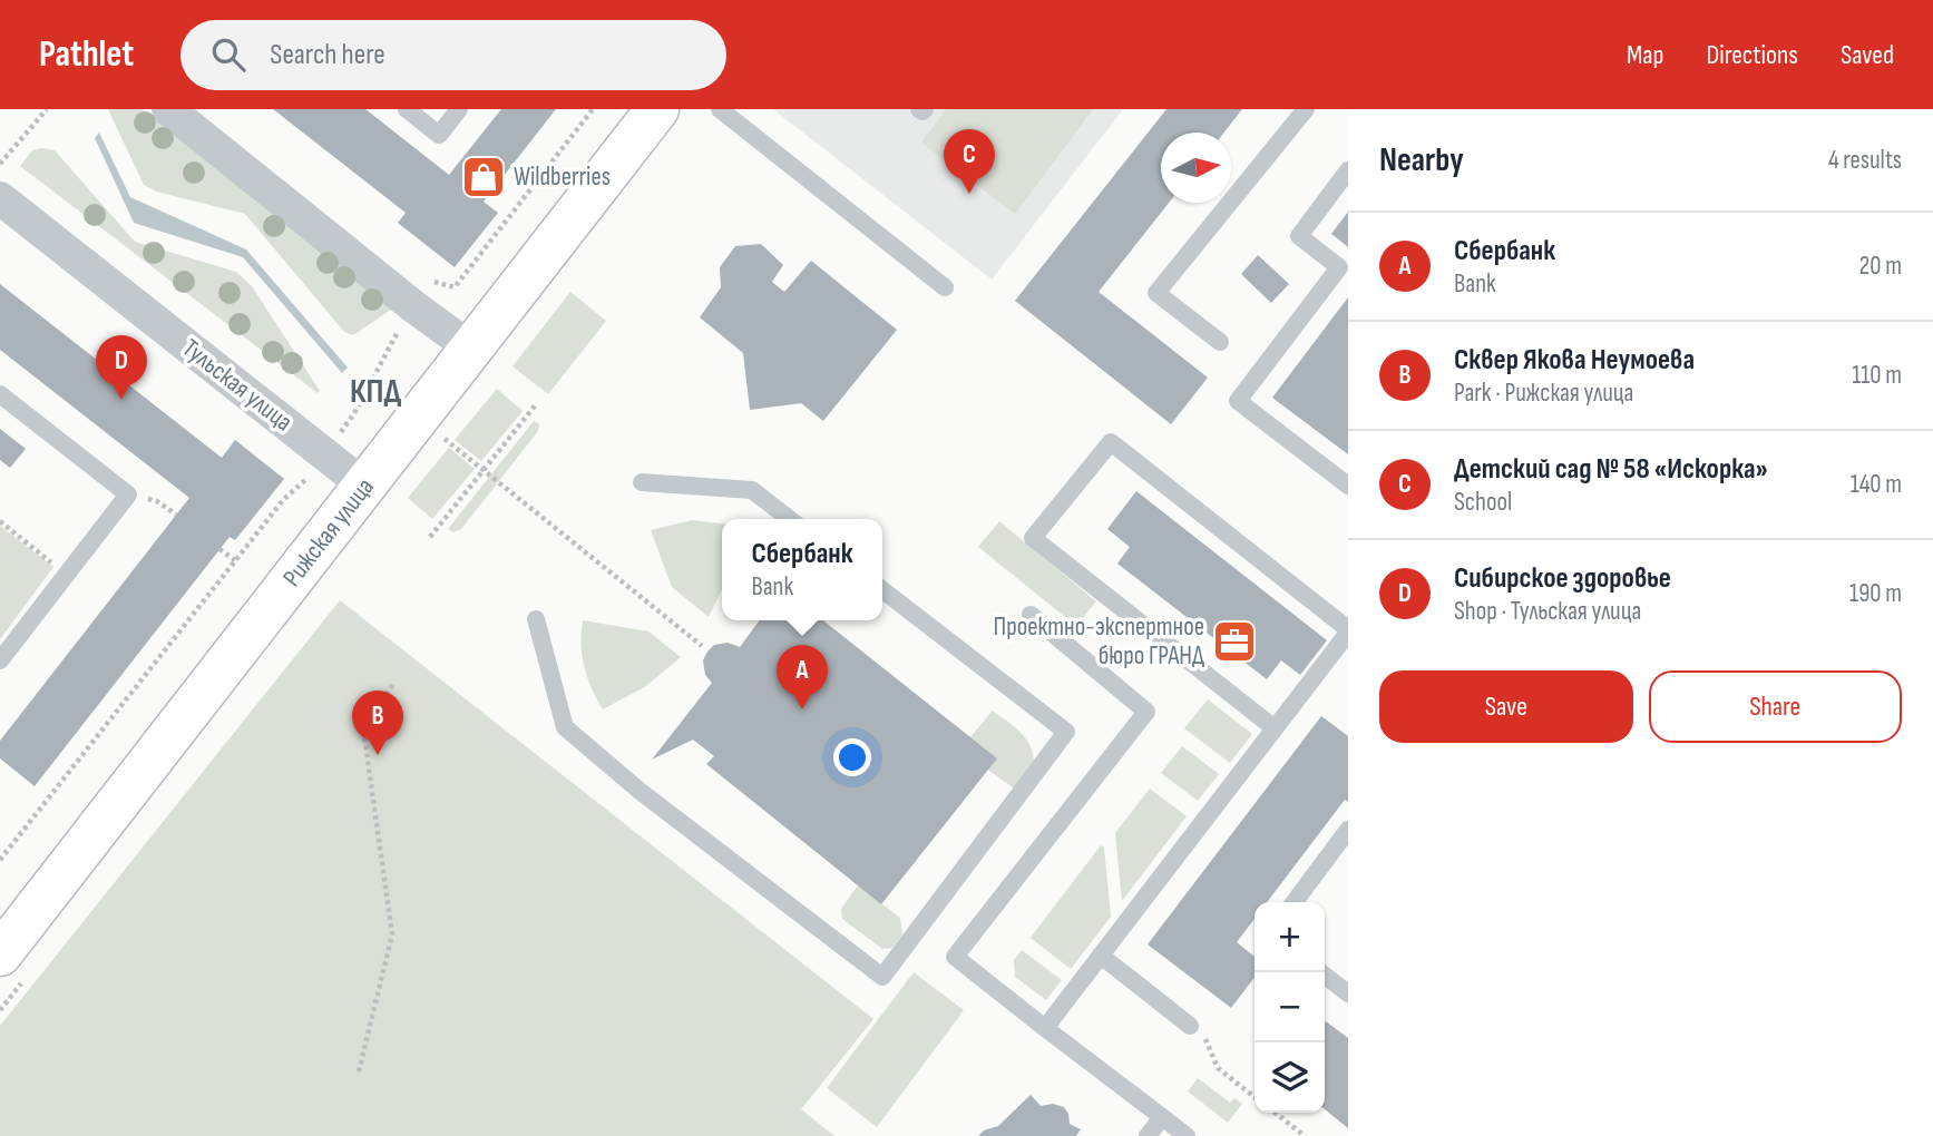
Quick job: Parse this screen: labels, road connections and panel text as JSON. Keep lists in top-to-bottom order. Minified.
{"streets":{"street":["Тульская улица","Рижская улица"]},"crossings":[["Тульская улица","Рижская улица"]],"districts":["КПД"],"places":{"shop":["Wildberries"],"office":["Проектно-экспертное бюро ГРАНД"]},"north":"right","page":{"header":"Pathlet","search":"Search here","nav":["Map","Directions","Saved"],"heading":["Nearby","4 results"],"pins":["C","D","A","B"],"list":[{"mark":"A","name":"Сбербанк","note":"Bank","value":"20 m"},{"mark":"B","name":"Сквер Якова Неумоева","note":"Park · Рижская улица","value":"110 m"},{"mark":"C","name":"Детский сад № 58 «Искорка»","note":"School","value":"140 m"},{"mark":"D","name":"Сибирское здоровье","note":"Shop · Тульская улица","value":"190 m"}],"popup":["Сбербанк","Bank"],"buttons":["Save","Share"],"map_buttons":["+","−"]}}
